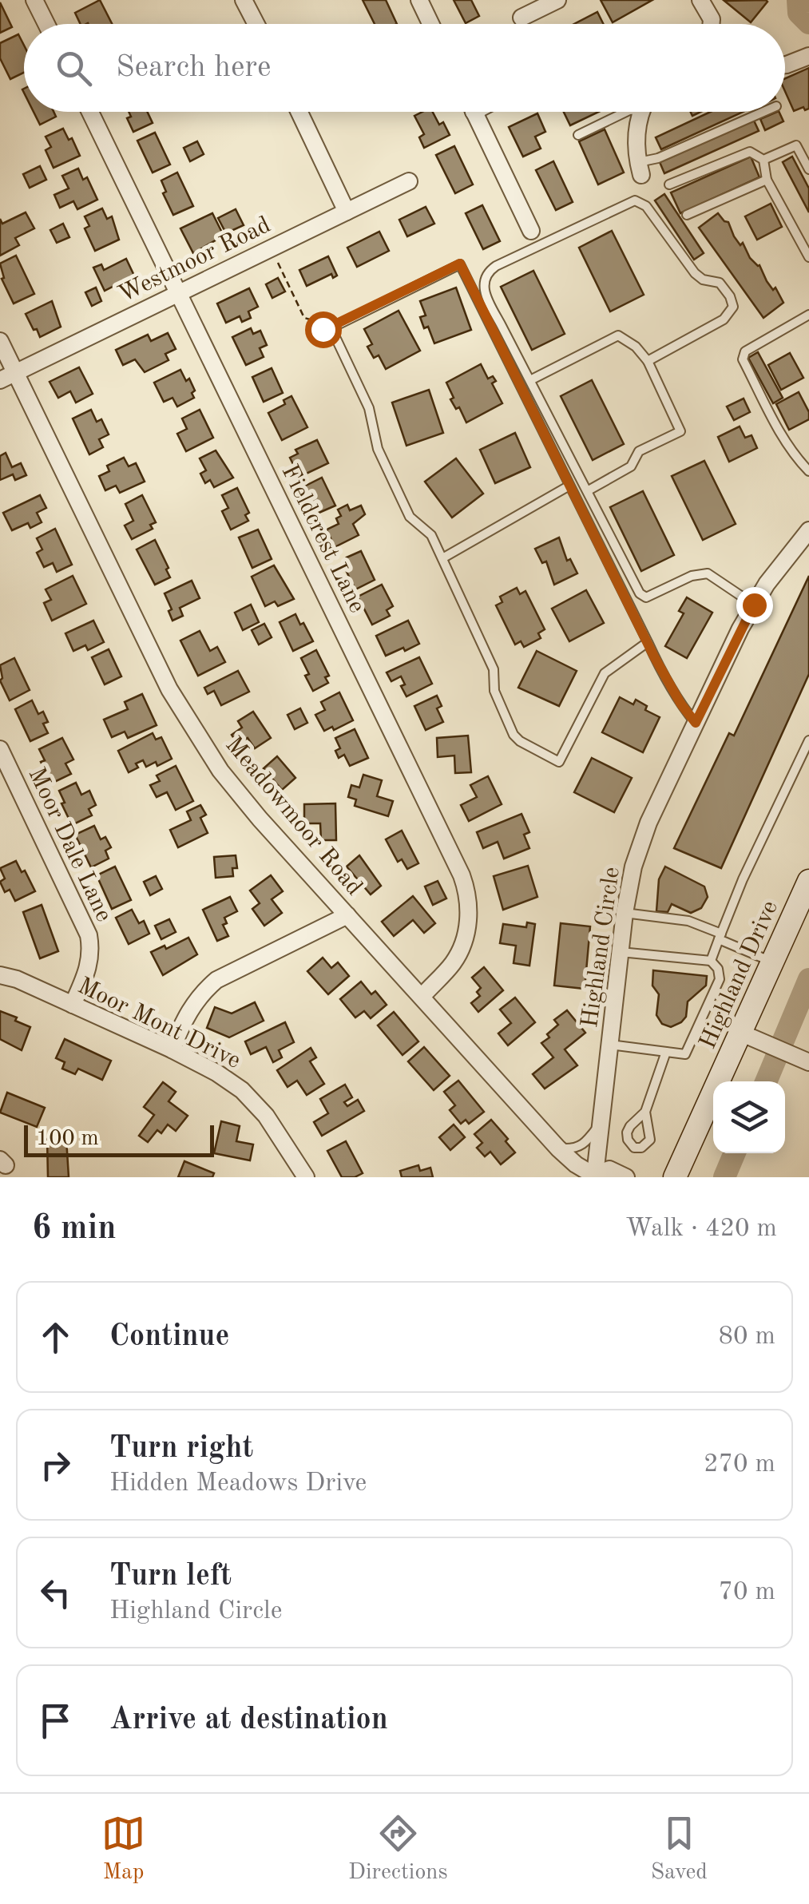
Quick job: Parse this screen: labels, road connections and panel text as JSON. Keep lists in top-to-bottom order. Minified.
{"streets":{"main road":["Highland Drive"],"street":["Westmoor Road","Fieldcrest Lane","Meadowmoor Road","Moor Dale Lane","Highland Circle","Moor Mont Drive"]},"crossings":[["Westmoor Road","Fieldcrest Lane"],["Westmoor Road","Meadowmoor Road"],["Fieldcrest Lane","Meadowmoor Road"],["Meadowmoor Road","Highland Circle"],["Moor Dale Lane","Moor Mont Drive"]],"scale_bar":"100 m","page":{"search":"Search here","scale":"100 m","heading":["6 min","Walk · 420 m"],"list":[["Continue","80 m"],["Turn right","Hidden Meadows Drive","270 m"],["Turn left","Highland Circle","70 m"],"Arrive at destination"],"nav":["Map","Directions","Saved"]}}
